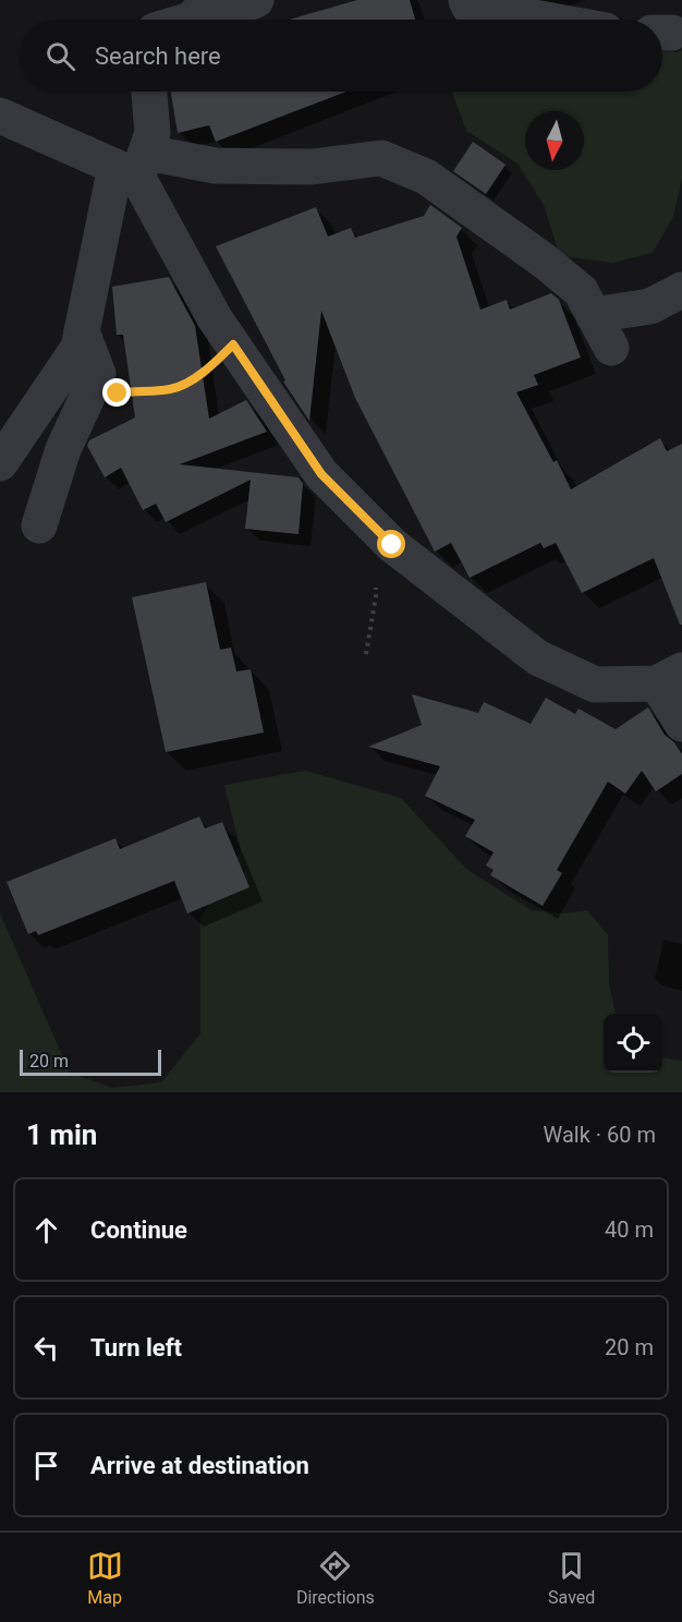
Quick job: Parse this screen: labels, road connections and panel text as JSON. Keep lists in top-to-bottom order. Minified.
{"scale_bar":"20 m","north":"bottom","page":{"search":"Search here","scale":"20 m","heading":["1 min","Walk · 60 m"],"list":[["Continue","40 m"],["Turn left","20 m"],"Arrive at destination"],"nav":["Map","Directions","Saved"]}}
